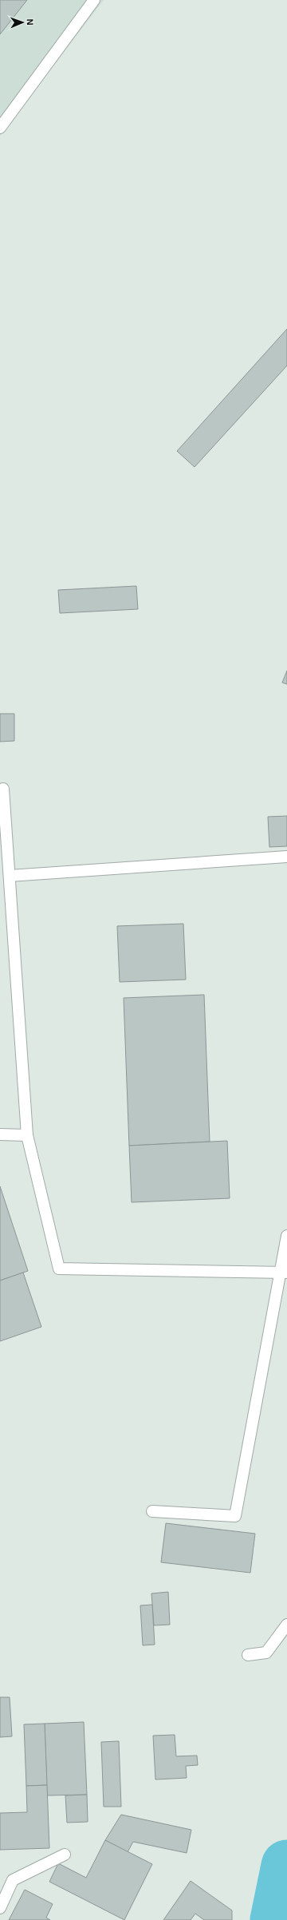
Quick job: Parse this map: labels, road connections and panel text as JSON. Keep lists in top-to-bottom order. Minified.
{"north":"right"}
